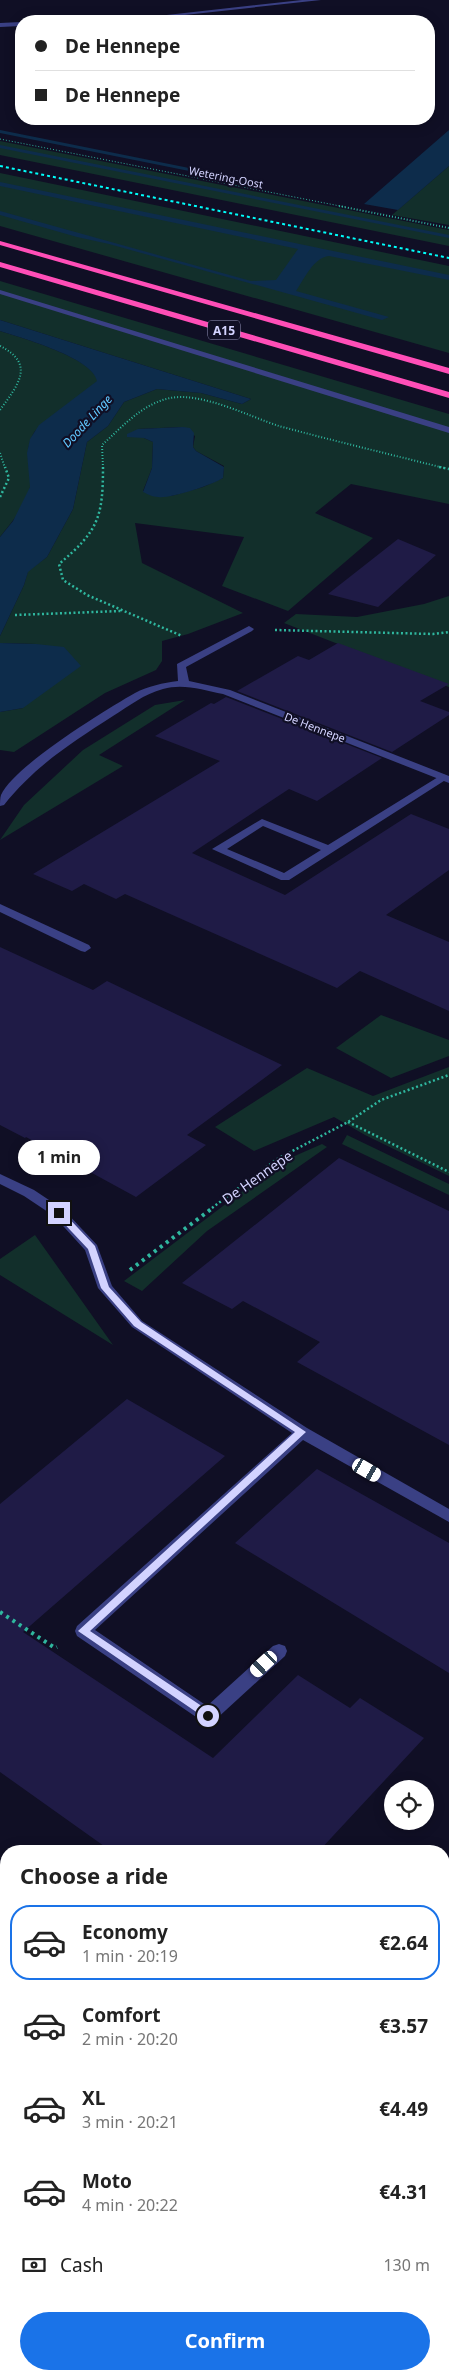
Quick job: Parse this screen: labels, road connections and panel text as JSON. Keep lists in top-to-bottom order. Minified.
{"streets":{"highway":["A15"],"street":["De Hennepe"],"path":["Wetering-Oost"]},"water":["Doode Linge"],"page":{"banner":["De Hennepe","De Hennepe"],"bubble":"1 min","heading":"Choose a ride","list":[{"name":"Economy","note":"1 min · 20:19","value":"€2.64"},{"name":"Comfort","note":"2 min · 20:20","value":"€3.57"},{"name":"XL","note":"3 min · 20:21","value":"€4.49"},{"name":"Moto","note":"4 min · 20:22","value":"€4.31"}],"pay":["Cash","130 m"],"buttons":"Confirm"}}
